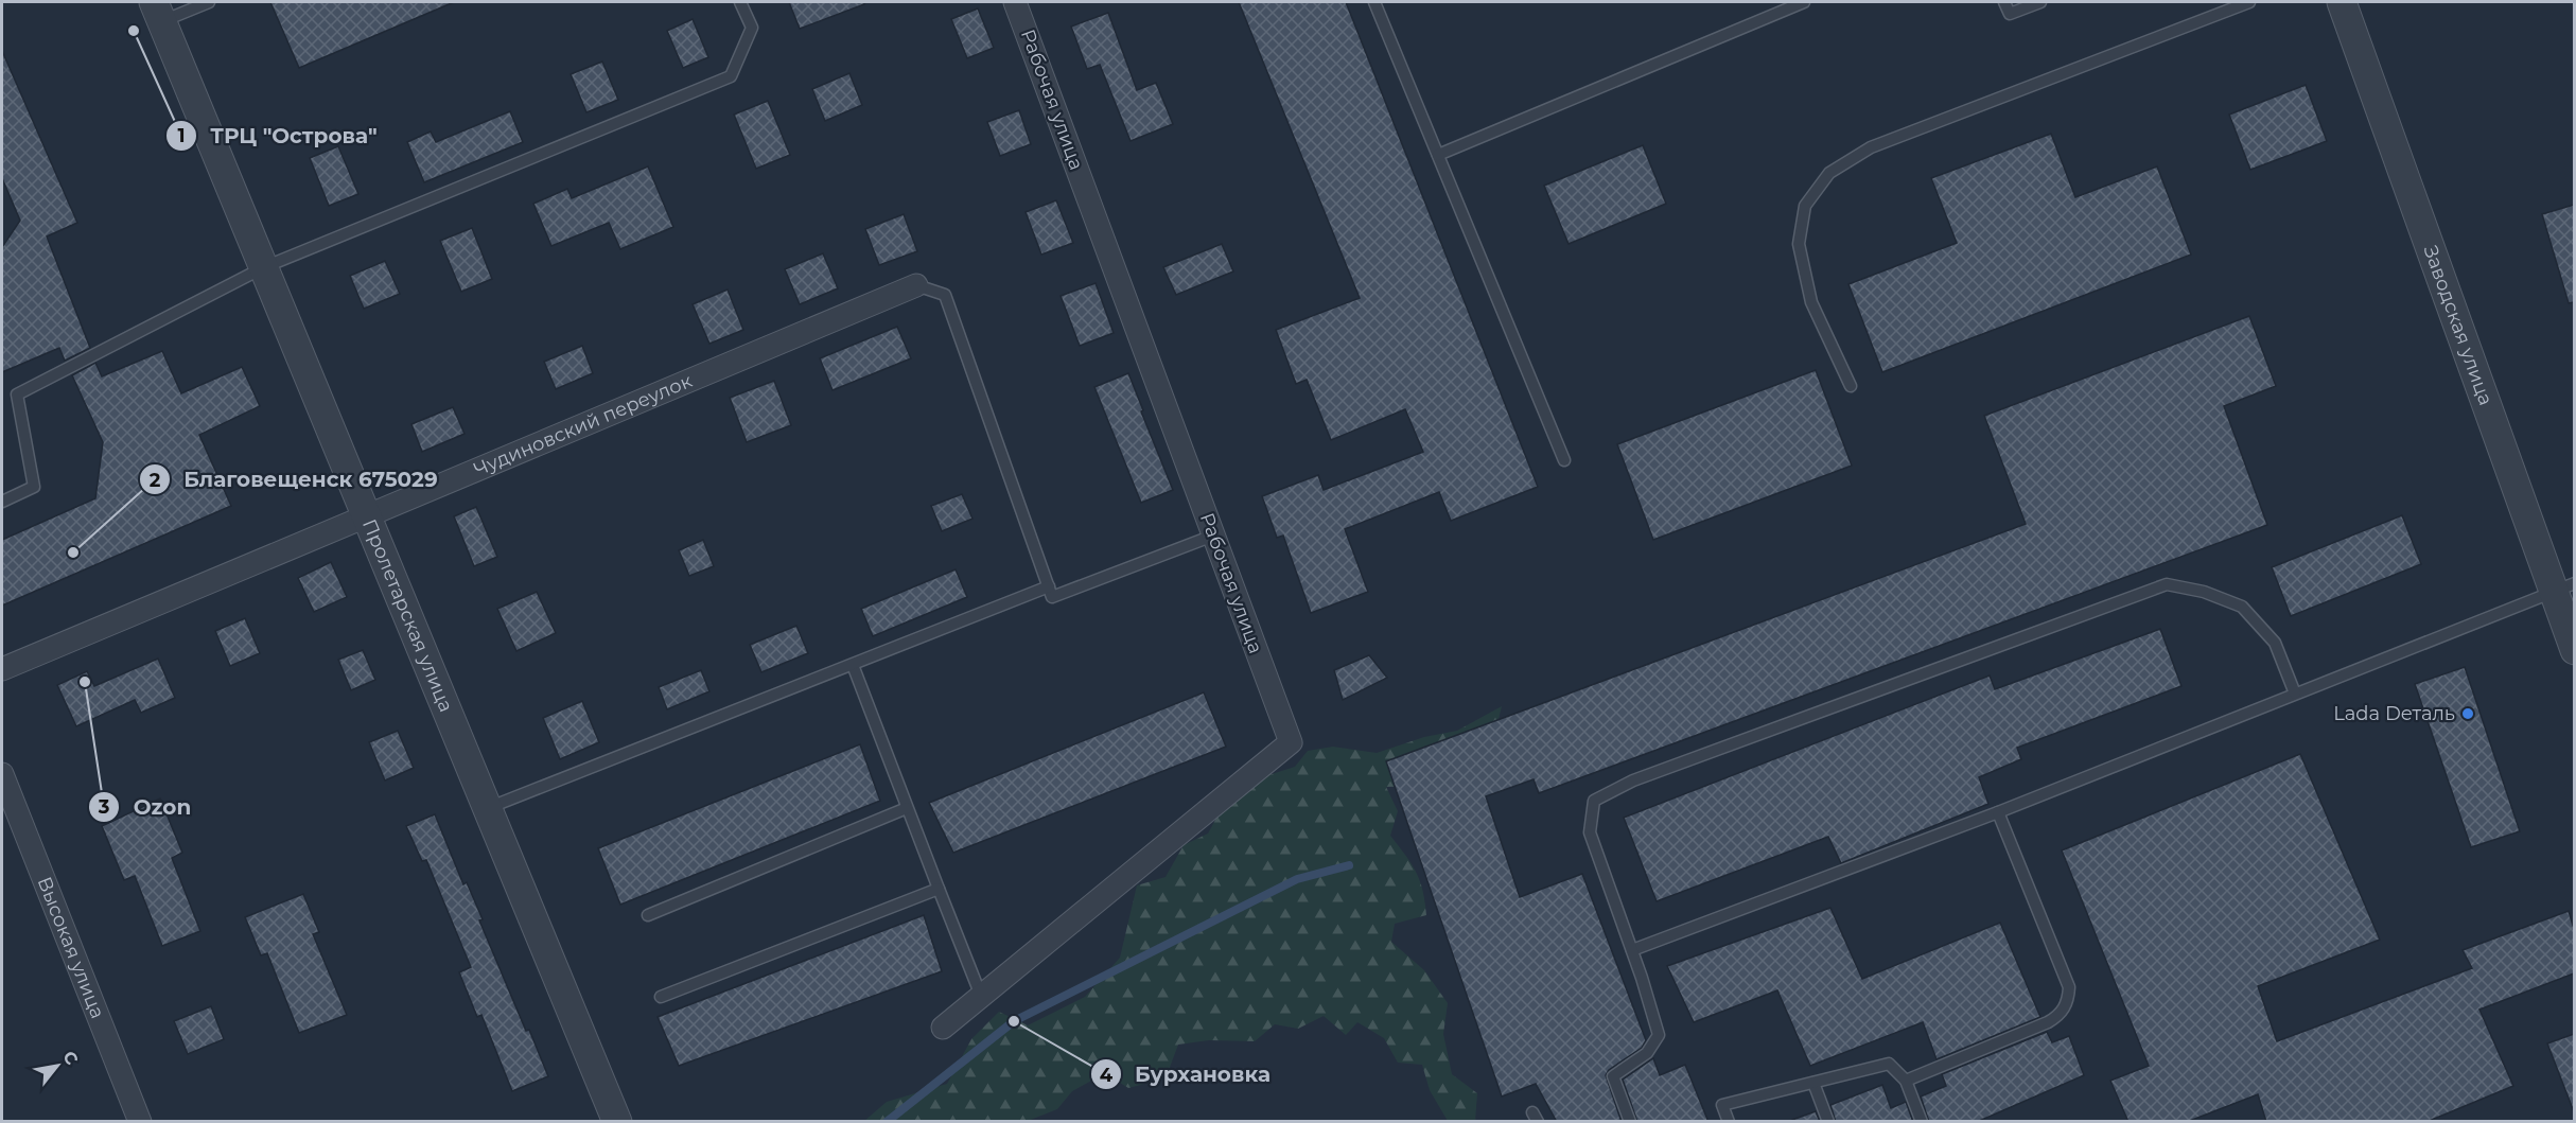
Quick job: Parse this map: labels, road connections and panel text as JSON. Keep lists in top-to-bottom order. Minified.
{"streets":{"street":["Рабочая улица","Заводская улица","Чудиновский переулок","Пролетарская улица","Высокая улица"]},"crossings":[["Чудиновский переулок","Пролетарская улица"]],"places":["ТРЦ \"Острова\"","Благовещенск 675029","Ozon","Lada Dеталь","Бурхановка"],"north":"top right"}
